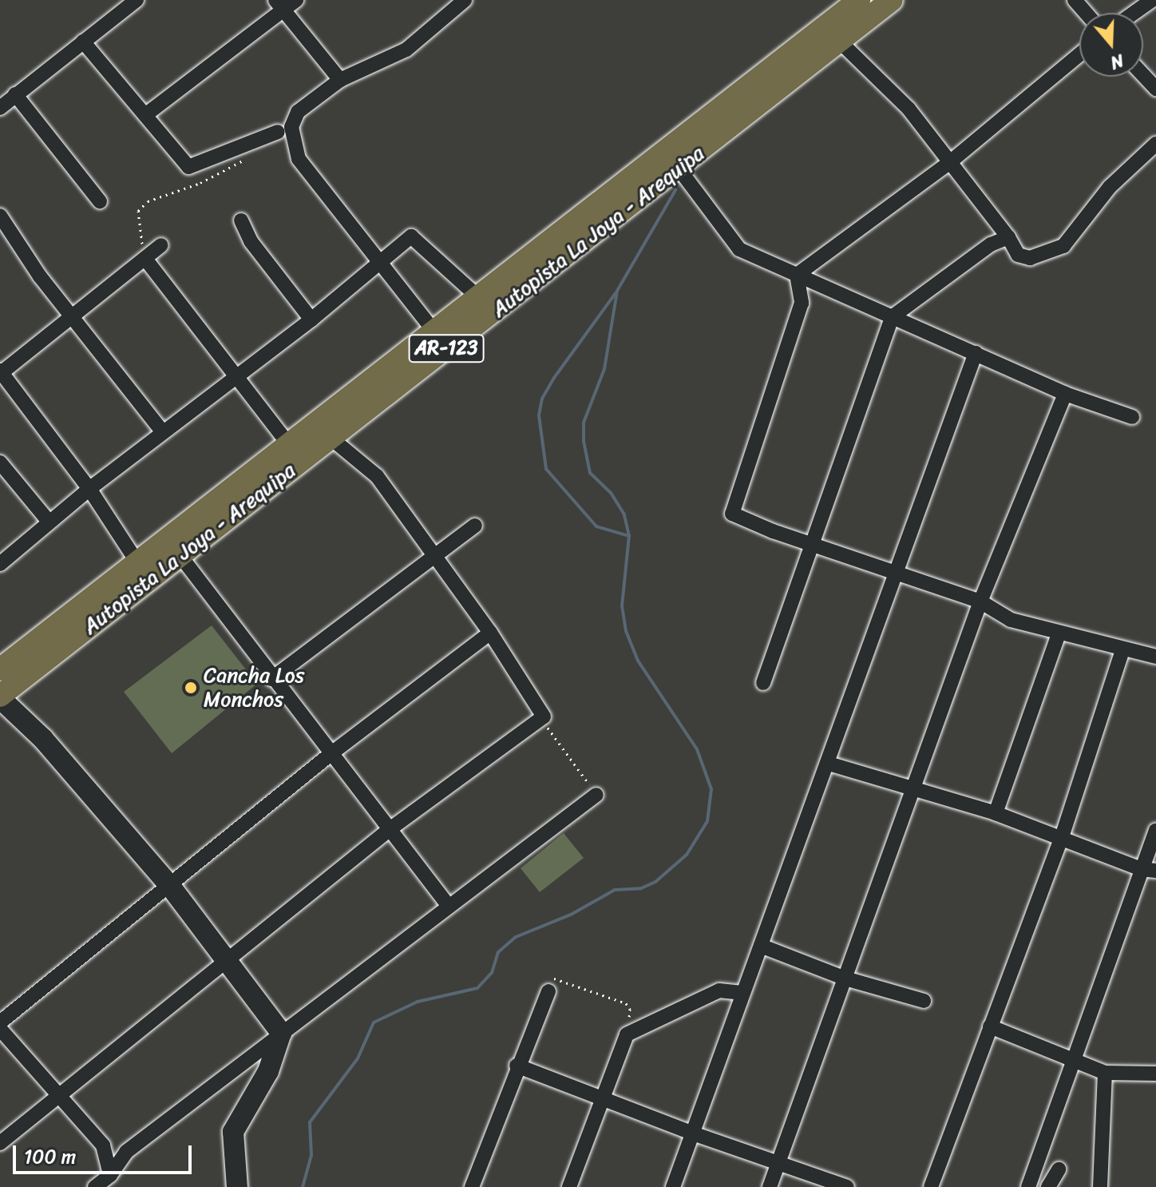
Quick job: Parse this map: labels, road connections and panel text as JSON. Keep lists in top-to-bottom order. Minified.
{"streets":{"main road":["Autopista La Joya - Arequipa","AR-123"]},"places":["Cancha Los Monchos"],"scale_bar":"100 m","north":"bottom"}
